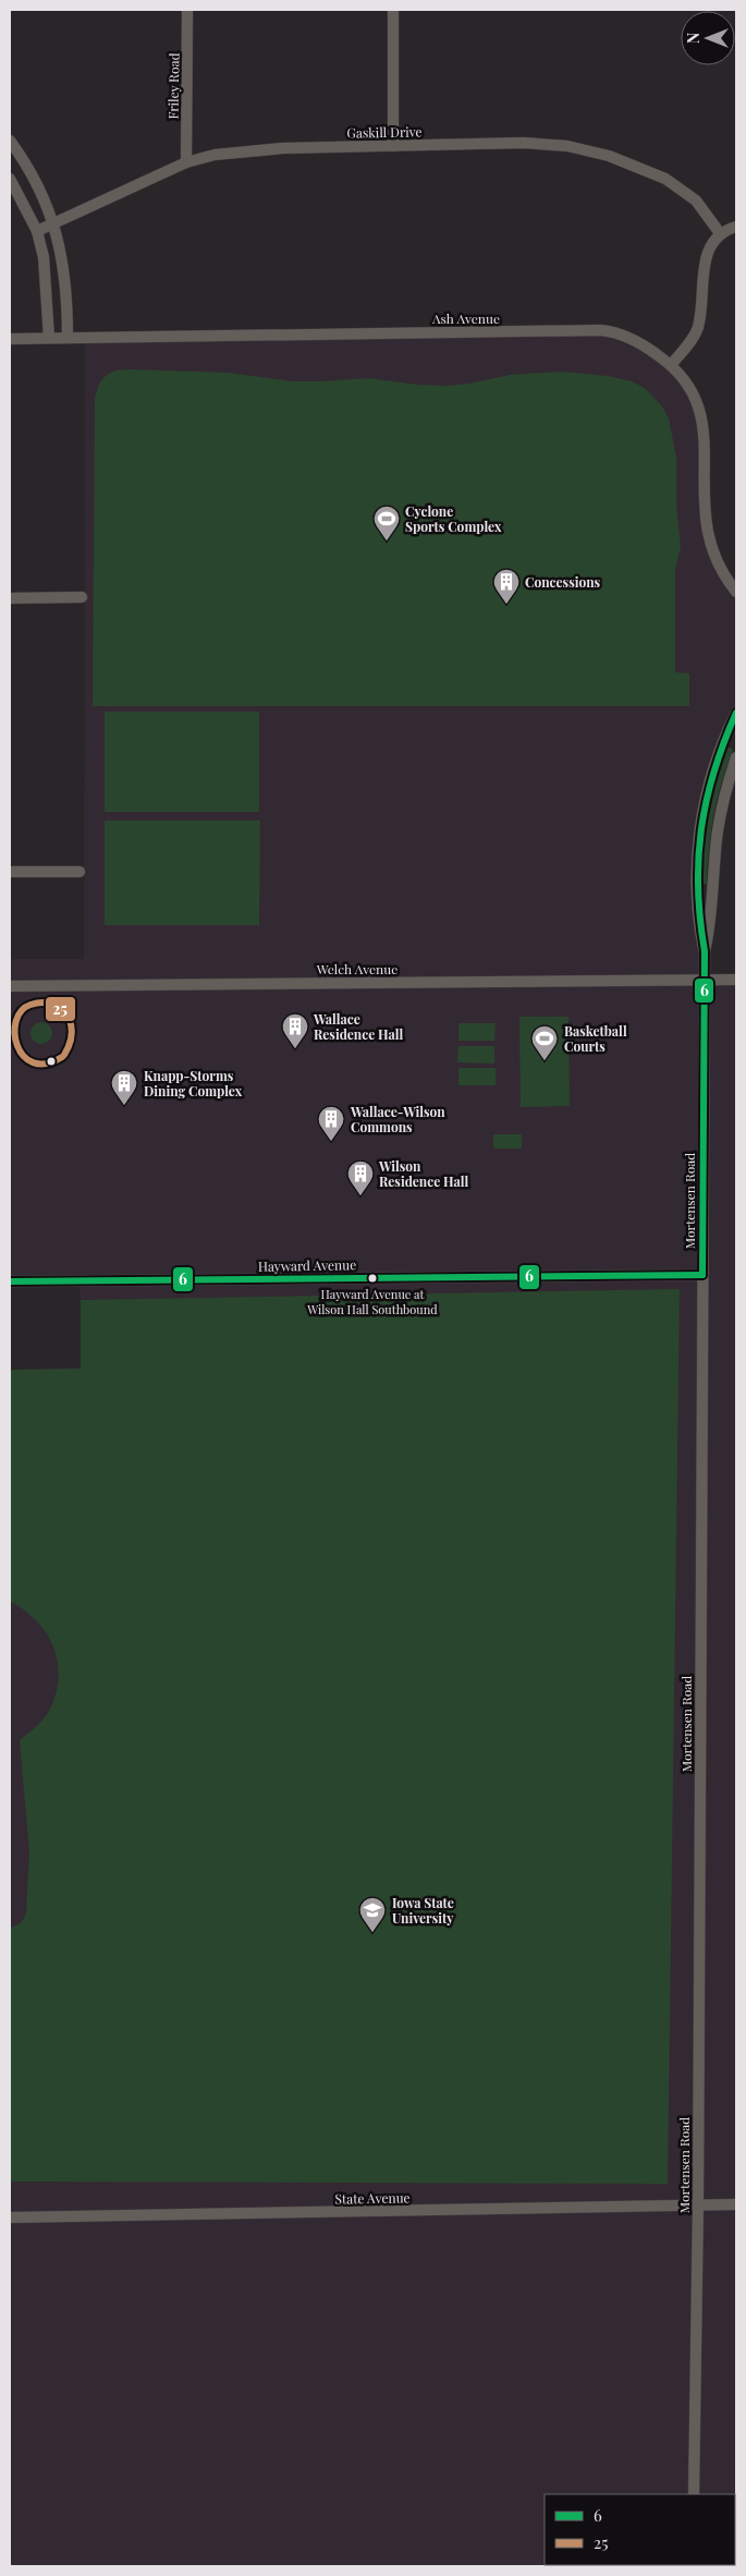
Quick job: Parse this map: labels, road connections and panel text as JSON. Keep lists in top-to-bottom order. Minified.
{"streets":{"street":["Friley Road","Gaskill Drive","Ash Avenue","Welch Avenue","Mortensen Road","Hayward Avenue","State Avenue"]},"crossings":[["Friley Road","Gaskill Drive"],["Welch Avenue","Mortensen Road"],["Mortensen Road","Hayward Avenue"],["Mortensen Road","State Avenue"]],"places":{"sports":["Cyclone Sports Complex","Basketball Courts"],"building":["Concessions","Wallace Residence Hall","Knapp-Storms Dining Complex","Wallace-Wilson Commons","Wilson Residence Hall"],"other":["Hayward Avenue at Wilson Hall Southbound"],"school or university":["Iowa State University"]},"lines":["transit line 6","transit line 25"],"legend":["6","25"],"north":"left"}
